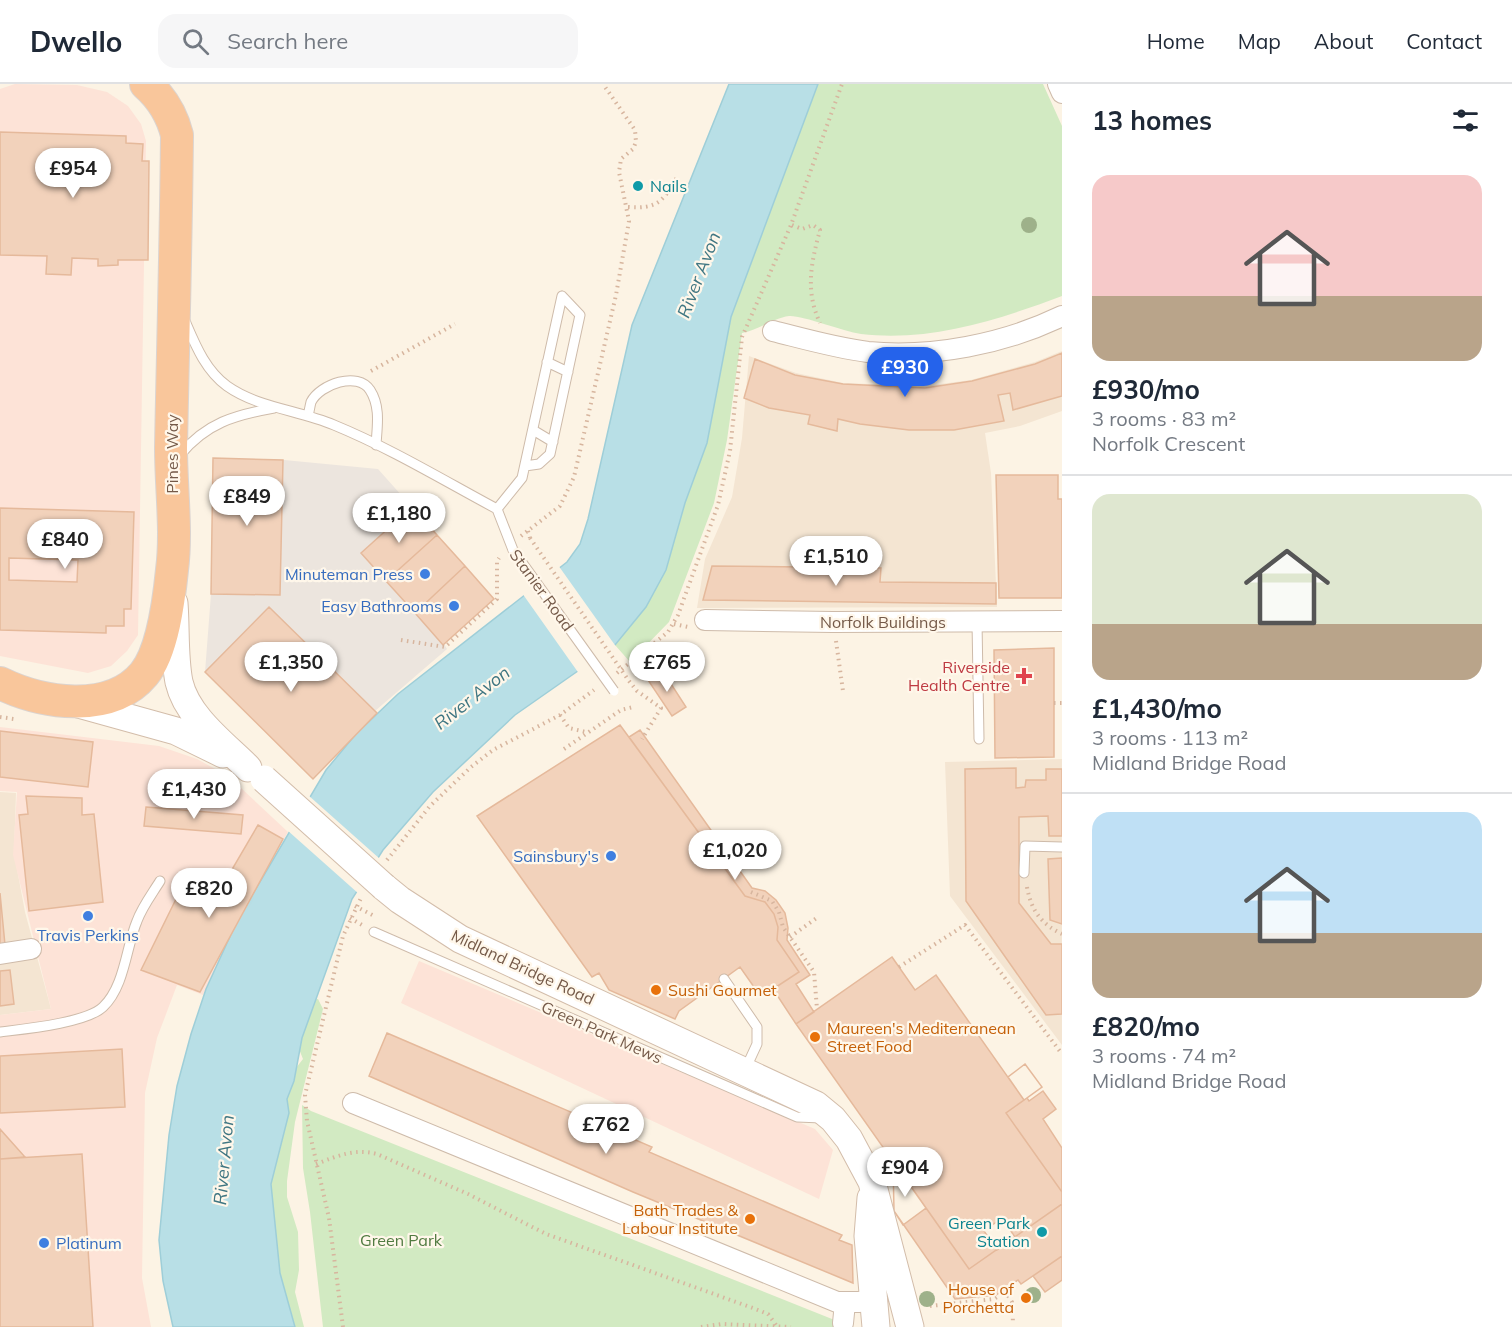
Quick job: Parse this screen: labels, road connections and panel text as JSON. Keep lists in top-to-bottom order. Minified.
{"streets":{"highway":["Pines Way"],"main road":["Midland Bridge Road"],"street":["Norfolk Buildings"],"lane":["Stanier Road","Green Park Mews"]},"crossings":[["Pines Way","Midland Bridge Road"],["Midland Bridge Road","Green Park Mews"]],"water":["River Avon"],"parks":["Green Park"],"places":{"other":["Nails","Minuteman Press","Easy Bathrooms","Sainsbury's","Travis Perkins","Sushi Gourmet","Maureen's Mediterranean Street Food","Bath Trades & Labour Institute","Green Park Station","Platinum","House of Porchetta"],"health":["Riverside Health Centre"]},"page":{"header":"Dwello","search":"Search here","nav":["Home","Map","About","Contact"],"heading":"13 homes","price":["£954","£930","£849","£1,180","£840","£1,510","£1,350","£765","£1,430","£1,020","£820","£762","£904"],"list":[{"name":"£930/mo","note":"3 rooms · 83 m² · Norfolk Crescent"},{"name":"£1,430/mo","note":"3 rooms · 113 m² · Midland Bridge Road"},{"name":"£820/mo","note":"3 rooms · 74 m² · Midland Bridge Road"}]}}
